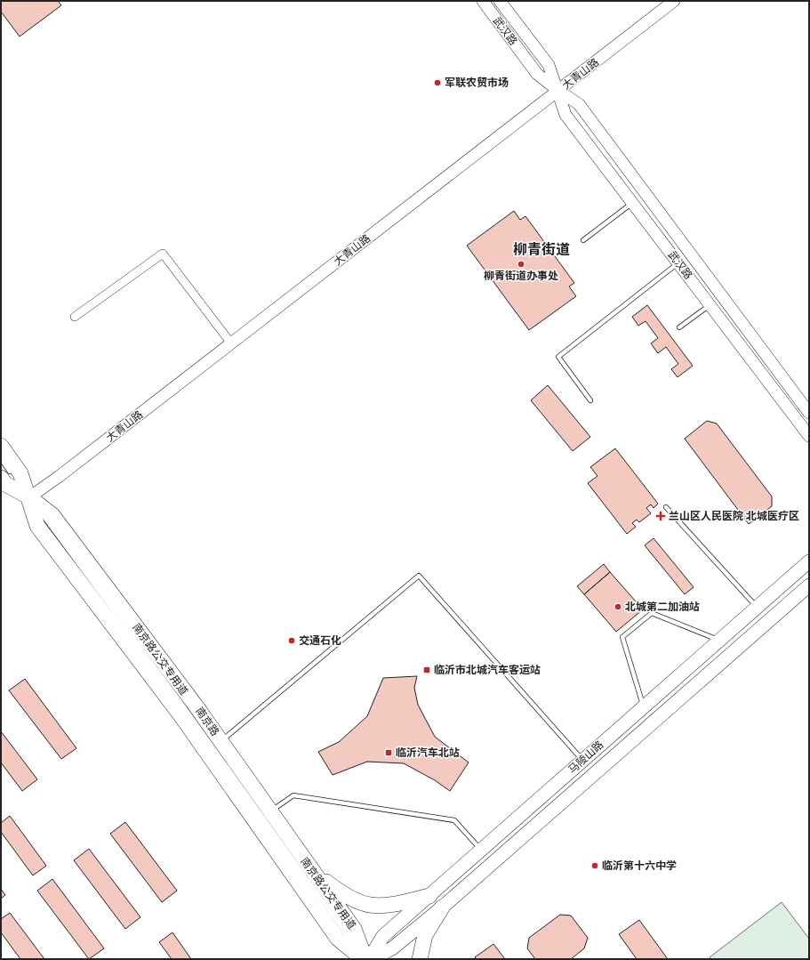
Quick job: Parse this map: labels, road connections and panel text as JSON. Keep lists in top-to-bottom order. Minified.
{"streets":{"highway":["南京路"],"main road":["武汉路","大青山路","马陵山路"]},"crossings":[["武汉路","大青山路"],["大青山路","南京路"]],"districts":["柳青街道"],"places":{"other":["军联农贸市场","柳青街道办事处","北城第二加油站","交通石化","临沂第十六中学"],"health":["兰山区人民医院 北城医疗区"],"transit":["临沂市北城汽车客运站","临沂汽车北站"]}}
